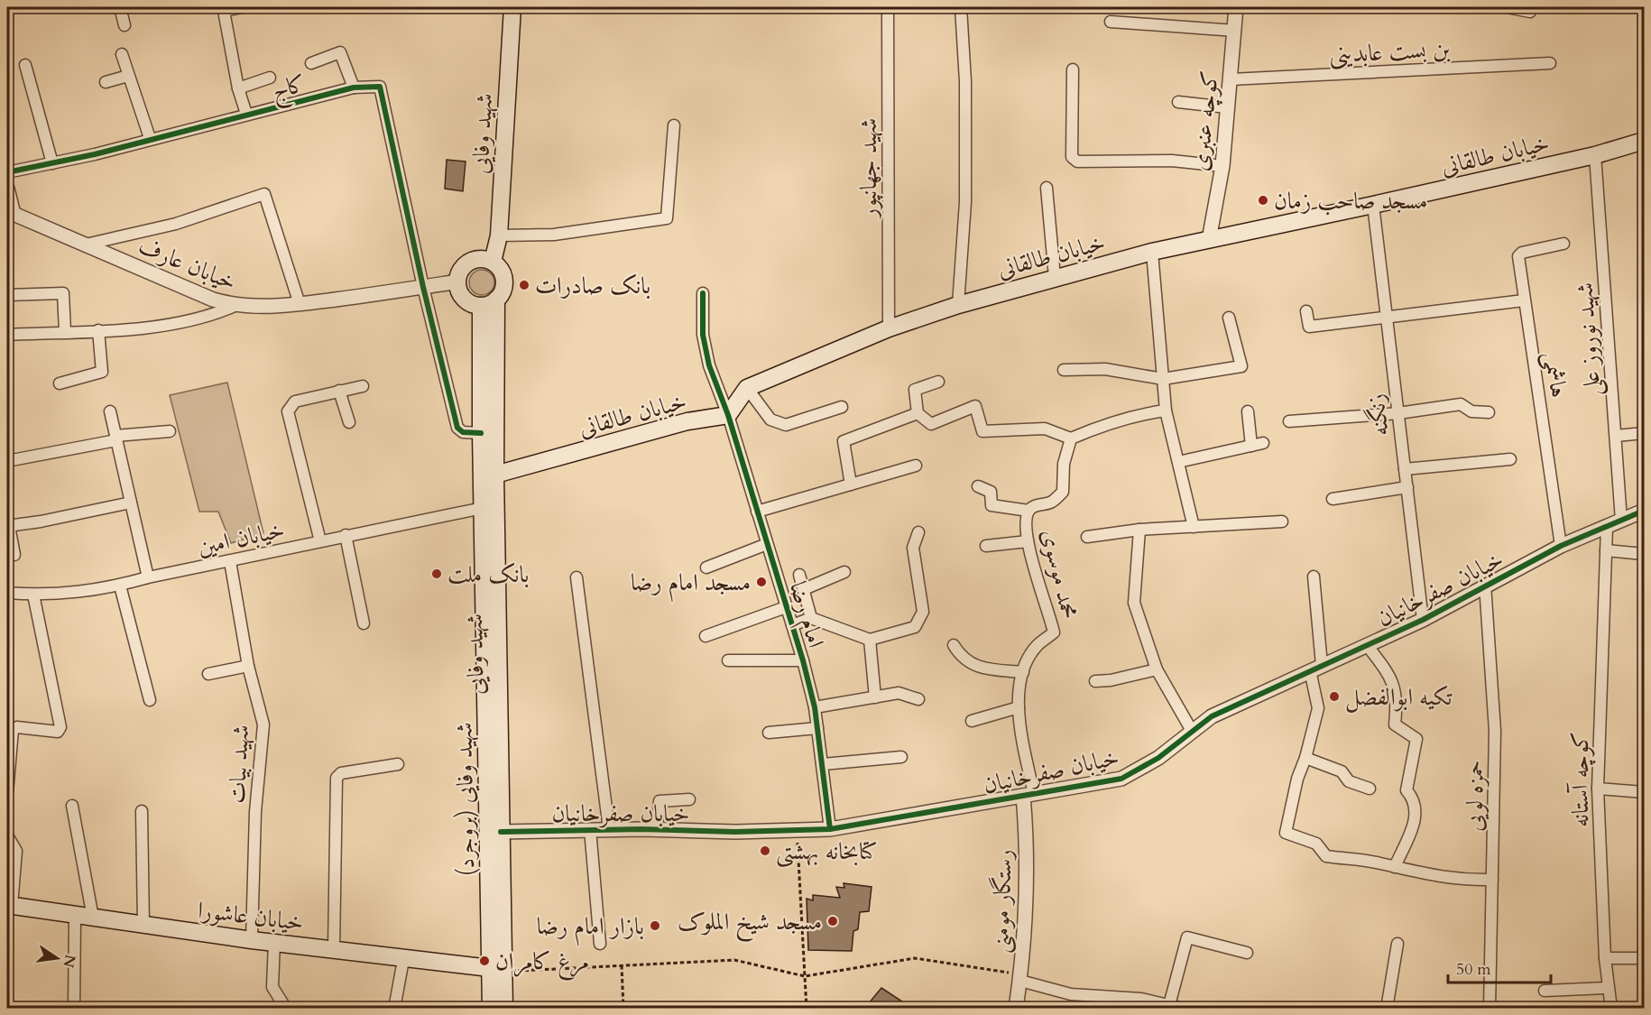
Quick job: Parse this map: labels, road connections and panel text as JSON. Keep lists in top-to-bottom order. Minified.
{"streets":{"main road":["شهید وفایی","خیابان طالقانی","شهید وفایی (بروجرد)","خیابان عاشورا"],"street":["بن بست عابدینی","کاج","کوچه عنبری","شهید جهانپور","خیابان عارف","شهید نوروز علی","هاشمی","زنگنه","خیابان امین","محمد موسوی","خیابان صفرخانیان","امام رضا","شهید بیات","کوچه آستانه","حمزه لویی","رستگار مومنی"]},"crossings":[["بن بست عابدینی","کوچه عنبری"],["کاج","خیابان عارف"],["کوچه عنبری","خیابان طالقانی"],["شهید وفایی","خیابان طالقانی"],["شهید وفایی","خیابان عارف"],["شهید وفایی","خیابان صفرخانیان"],["شهید وفایی","شهید وفایی (بروجرد)"],["شهید وفایی","خیابان عاشورا"],["خیابان طالقانی","شهید جهانپور"],["خیابان طالقانی","شهید نوروز علی"],["خیابان طالقانی","زنگنه"],["خیابان طالقانی","امام رضا"],["خیابان عارف","شهید وفایی (بروجرد)"],["شهید نوروز علی","خیابان صفرخانیان"],["هاشمی","خیابان صفرخانیان"],["زنگنه","خیابان صفرخانیان"],["خیابان امین","شهید بیات"],["خیابان امین","شهید وفایی (بروجرد)"],["محمد موسوی","خیابان صفرخانیان"],["محمد موسوی","رستگار مومنی"],["خیابان صفرخانیان","امام رضا"],["خیابان صفرخانیان","حمزه لویی"],["خیابان صفرخانیان","رستگار مومنی"],["شهید بیات","خیابان عاشورا"],["شهید وفایی (بروجرد)","خیابان عاشورا"]],"places":["مسجد صاحب زمان","بانک صادرات","بانک ملت","مسجد امام رضا","تکیه ابوالفضل","کتابخانه بهشتی","مسجد شیخ الملوک","بازار امام رضا","مرغ کامران"],"scale_bar":"50 m","north":"right"}
